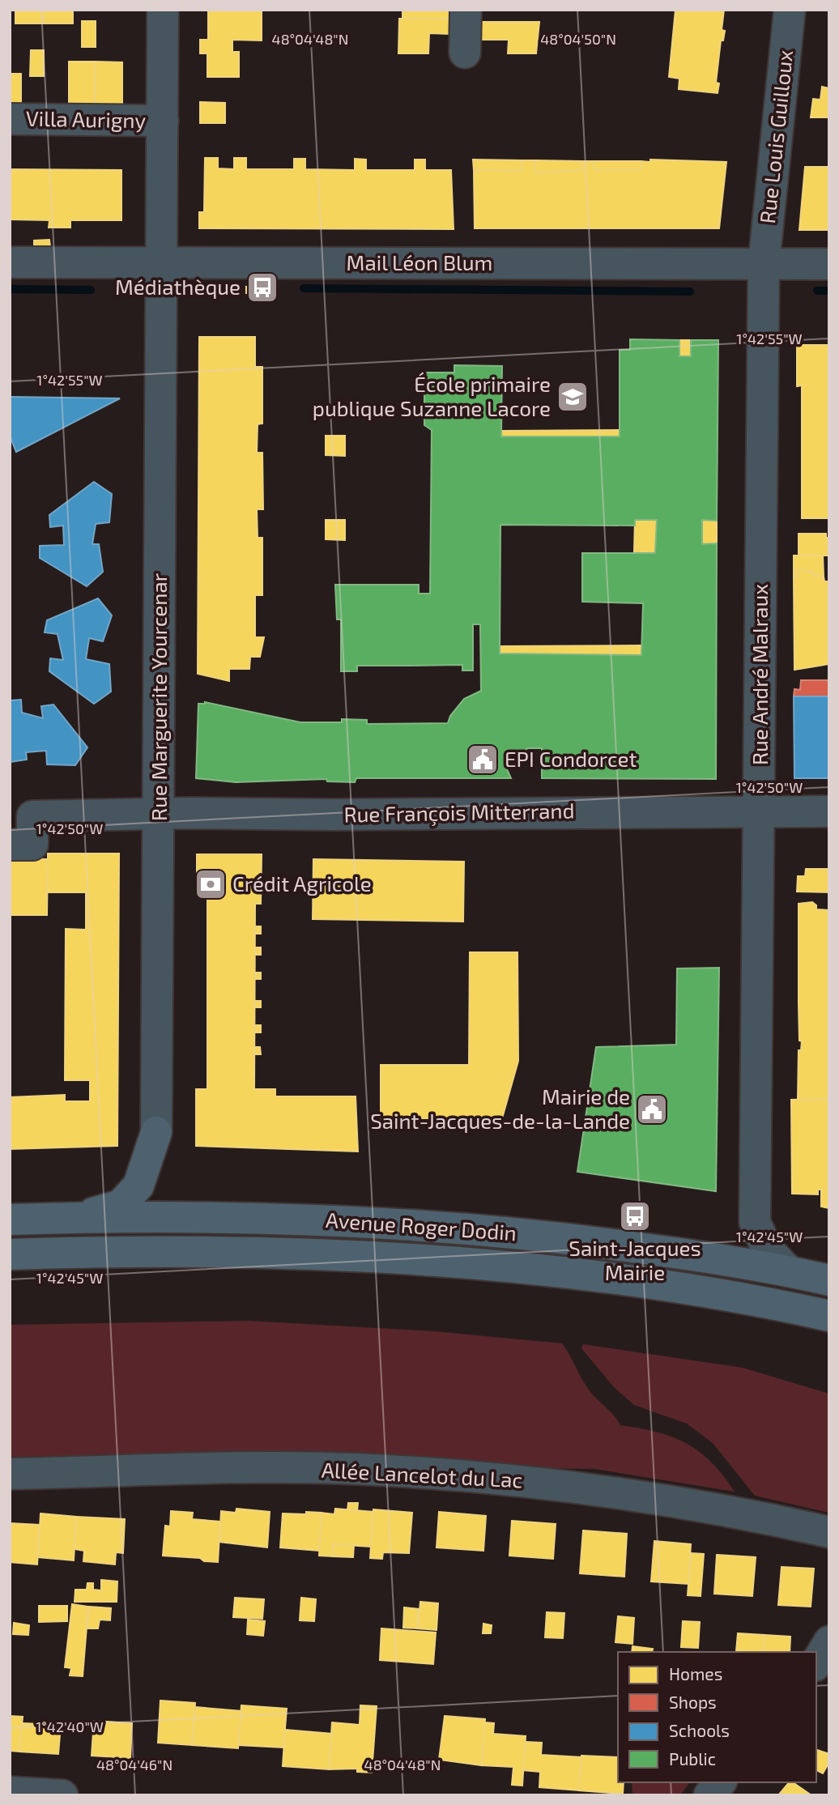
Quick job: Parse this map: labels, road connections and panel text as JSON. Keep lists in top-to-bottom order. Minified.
{"streets":{"main road":["Avenue Roger Dodin"],"street":["Villa Aurigny","Rue Louis Guilloux","Mail Léon Blum","Rue André Malraux","Rue Marguerite Yourcenar","Rue François Mitterrand","Allée Lancelot du Lac"]},"crossings":[["Villa Aurigny","Rue Marguerite Yourcenar"],["Rue Louis Guilloux","Mail Léon Blum"],["Rue Louis Guilloux","Rue André Malraux"],["Mail Léon Blum","Rue André Malraux"],["Mail Léon Blum","Rue Marguerite Yourcenar"],["Rue André Malraux","Rue François Mitterrand"],["Rue André Malraux","Avenue Roger Dodin"],["Rue Marguerite Yourcenar","Rue François Mitterrand"]],"places":{"bus stop":["Médiathèque","Saint-Jacques Mairie"],"school or university":["École primaire publique Suzanne Lacore"],"public building":["EPI Condorcet","Mairie de Saint-Jacques-de-la-Lande"],"bank":["Crédit Agricole"]},"legend":["Homes","Shops","Schools","Public"],"coordinates":["48°04'48\"N","48°04'50\"N","1°42'55\"W","1°42'50\"W","1°42'45\"W","1°42'40\"W","48°04'46\"N"]}
